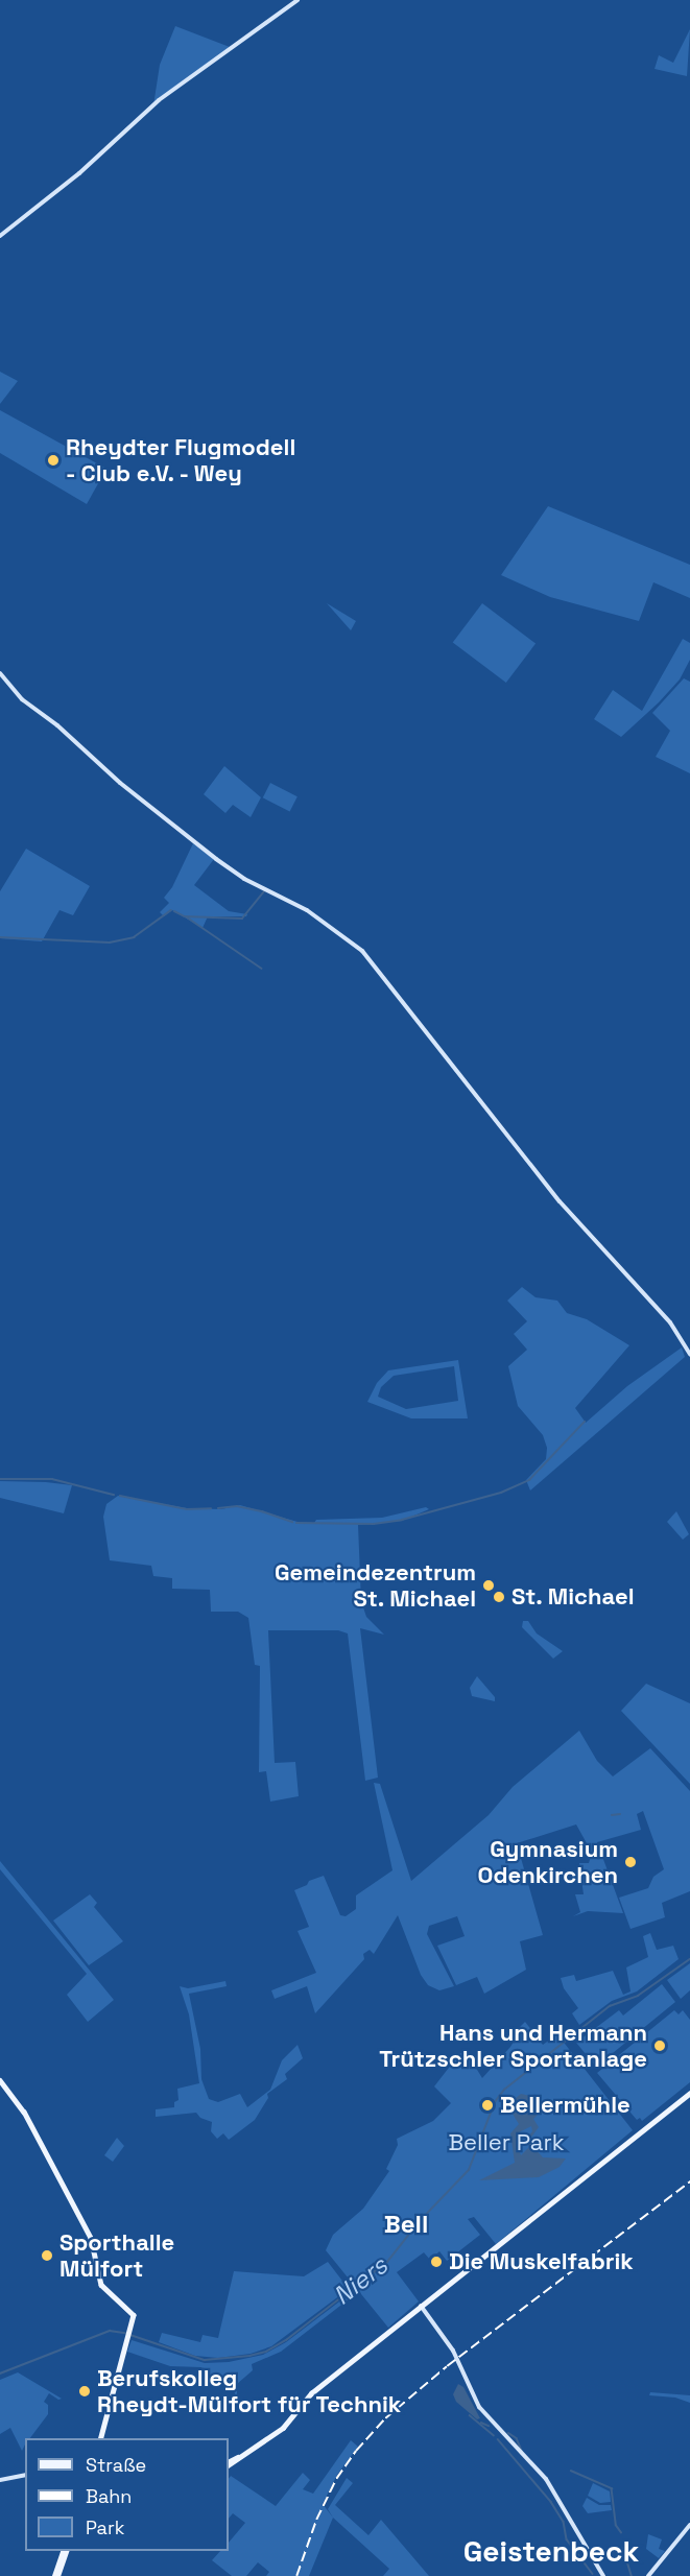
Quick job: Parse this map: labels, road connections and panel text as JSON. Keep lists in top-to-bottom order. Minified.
{"districts":["Bell","Geistenbeck"],"water":["Niers"],"parks":["Beller Park"],"places":["Rheydter Flugmodell - Club e.V. - Wey","Gemeindezentrum St. Michael","St. Michael","Gymnasium Odenkirchen","Hans und Hermann Trützschler Sportanlage","Bellermühle","Sporthalle Mülfort","Die Muskelfabrik","Berufskolleg Rheydt-Mülfort für Technik"],"legend":["Straße","Bahn","Park"]}
